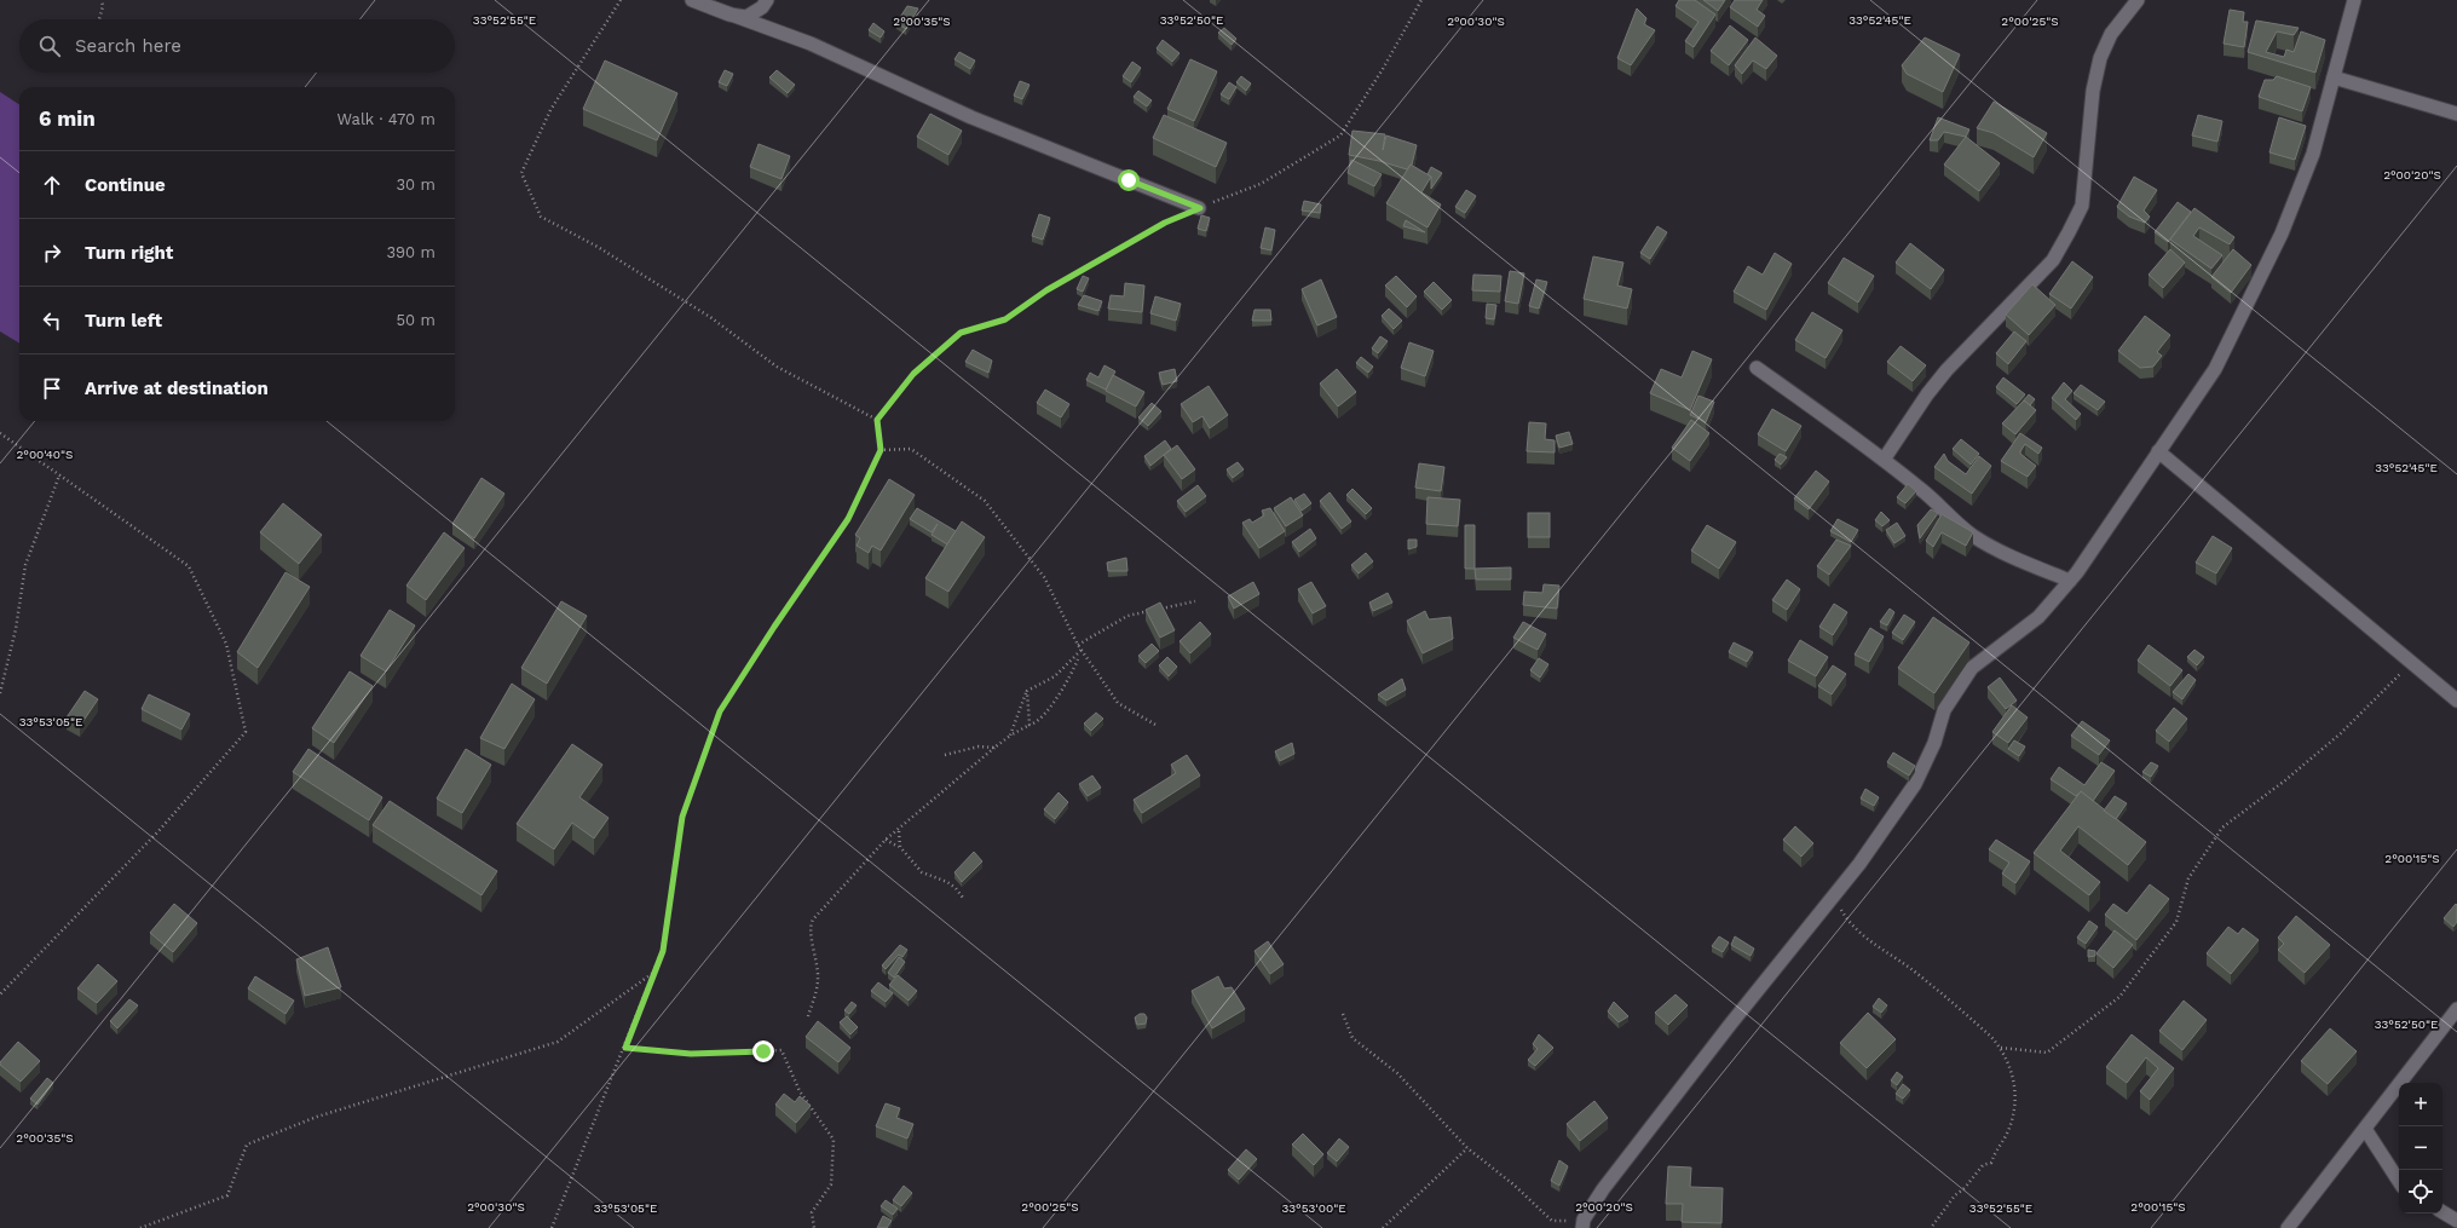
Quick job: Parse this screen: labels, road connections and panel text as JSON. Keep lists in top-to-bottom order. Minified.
{"page":{"search":"Search here","heading":["6 min","Walk · 470 m"],"list":[["Continue","30 m"],["Turn right","390 m"],["Turn left","50 m"],"Arrive at destination"],"map_buttons":["+","−"]},"coordinates":["33°52'55\"E","33°52'50\"E","33°52'45\"E","2°00'35\"S","2°00'30\"S","2°00'25\"S","2°00'20\"S","2°00'40\"S","33°53'05\"E","2°00'15\"S","33°53'00\"E"]}
